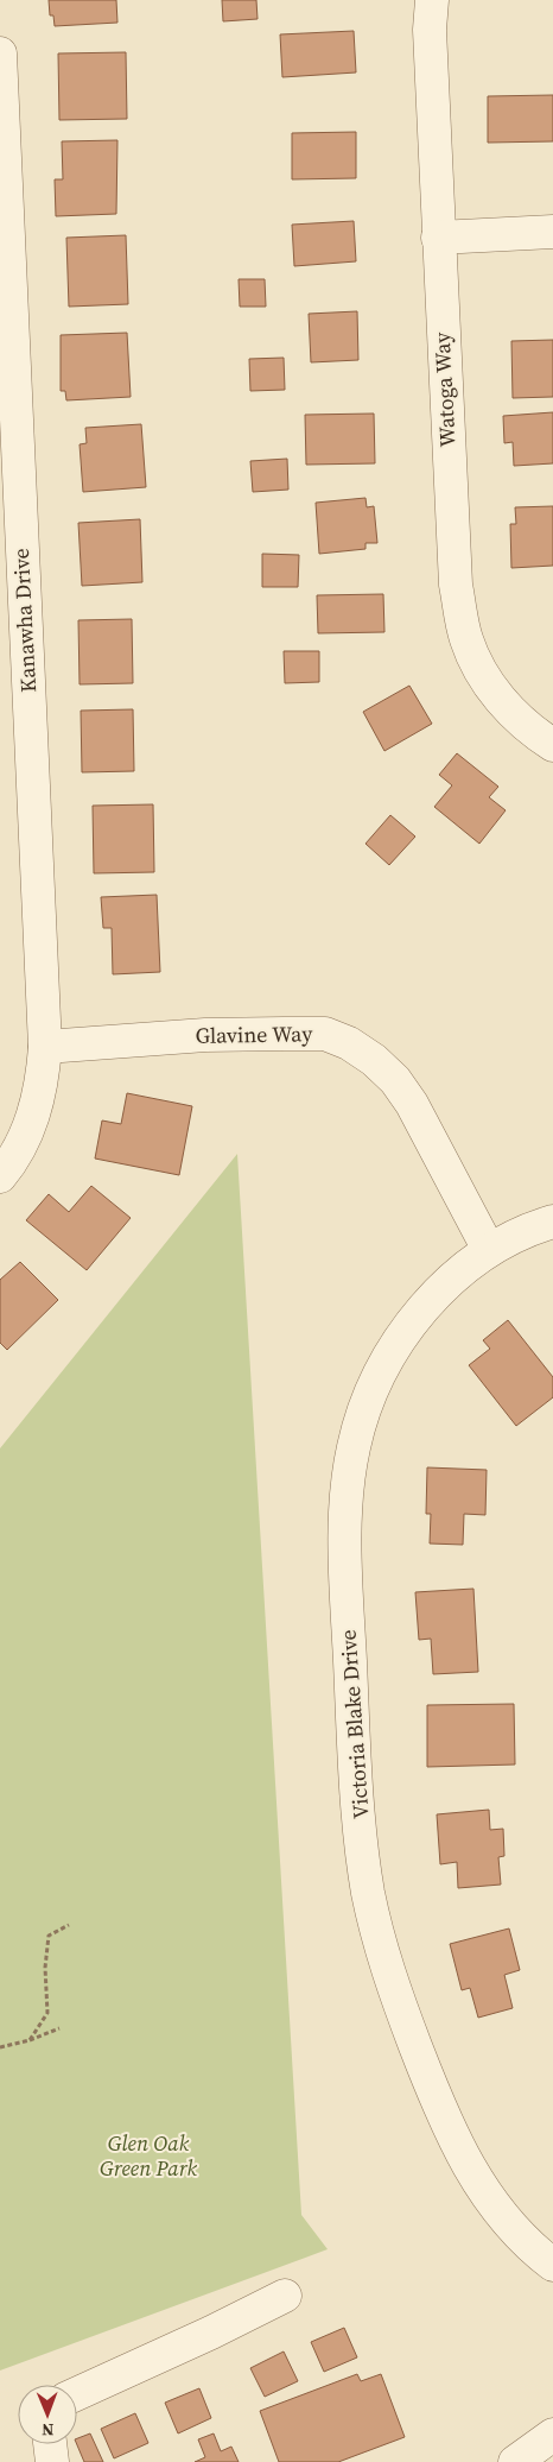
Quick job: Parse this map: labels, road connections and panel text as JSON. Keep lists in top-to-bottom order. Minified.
{"streets":{"street":["Watoga Way","Kanawha Drive","Glavine Way","Victoria Blake Drive"]},"crossings":[["Kanawha Drive","Glavine Way"],["Glavine Way","Victoria Blake Drive"]],"parks":["Glen Oak Green Park"],"north":"bottom"}
